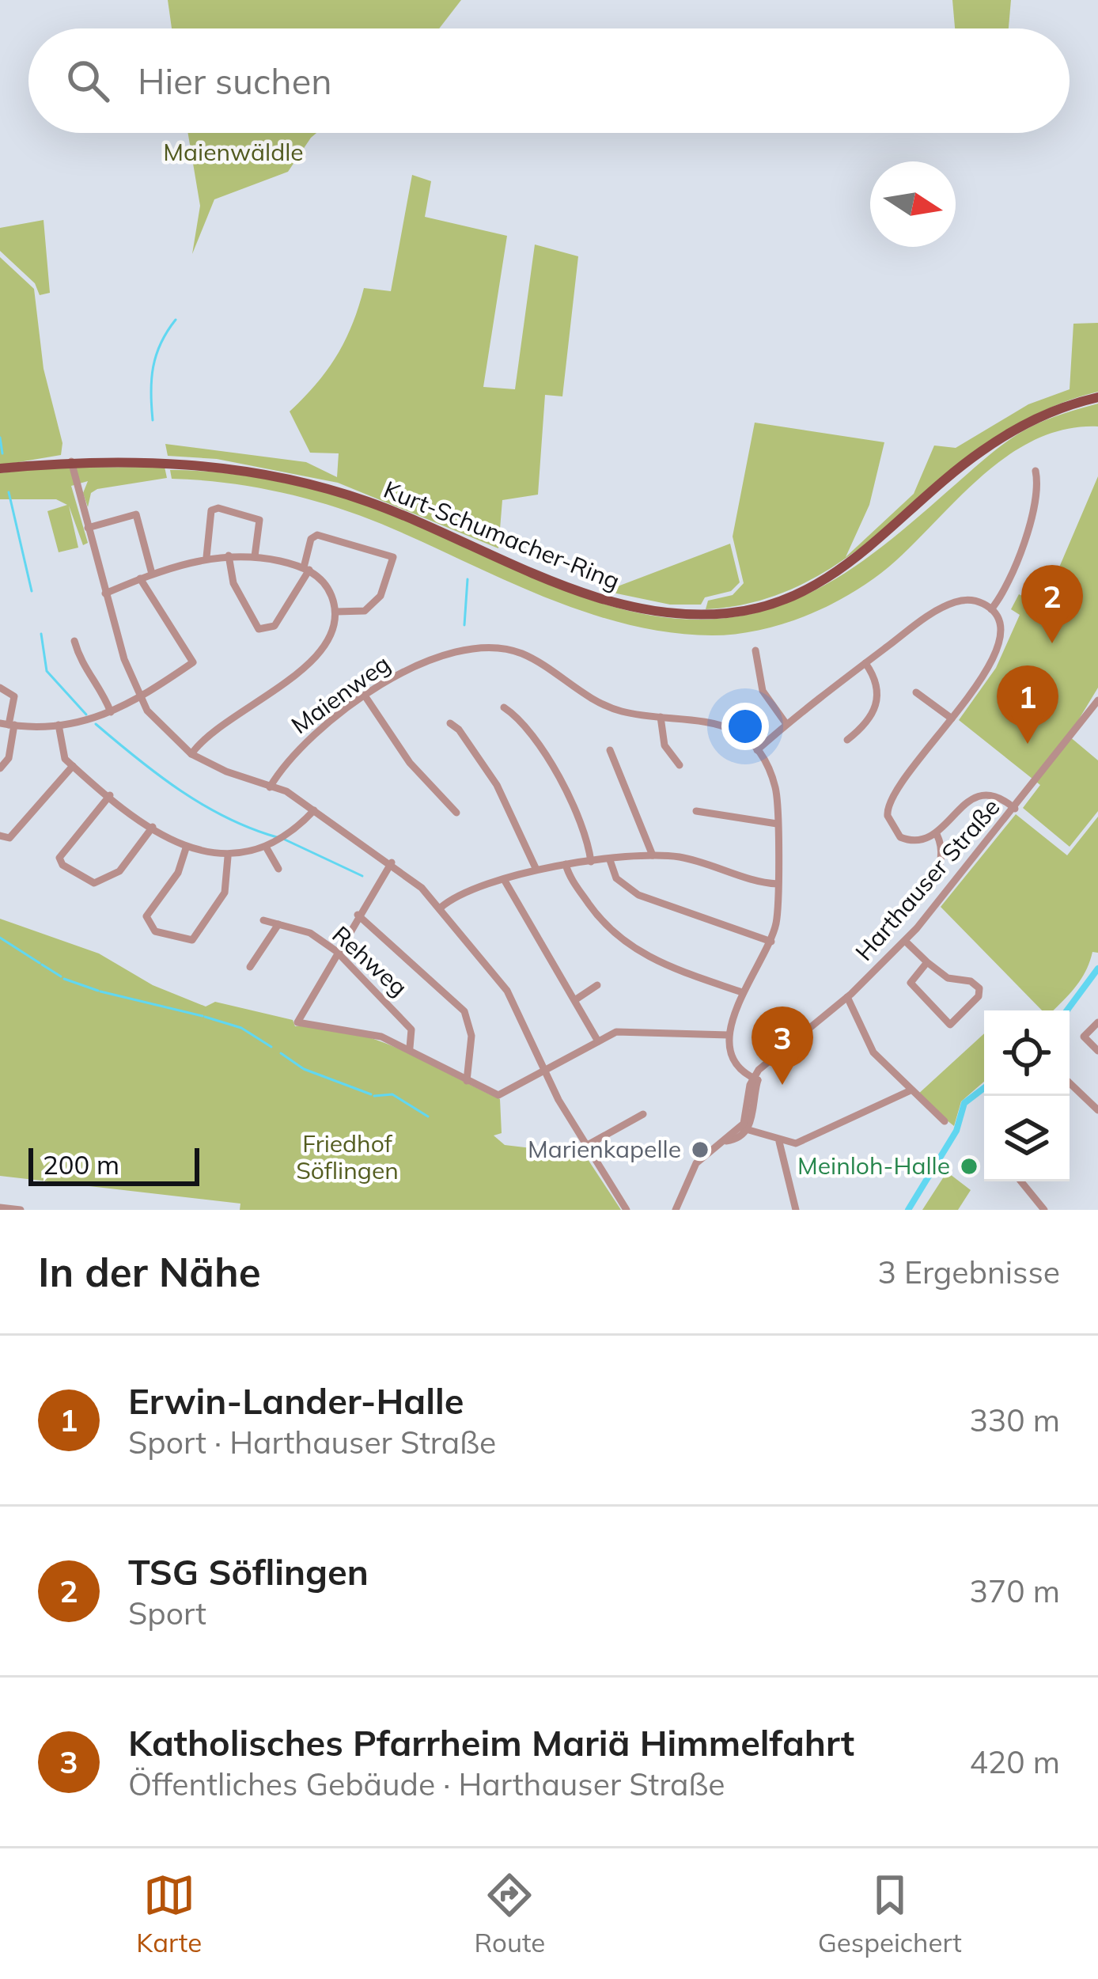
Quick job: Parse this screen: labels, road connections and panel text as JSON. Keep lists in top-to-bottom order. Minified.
{"streets":{"main road":["Kurt-Schumacher-Ring"],"street":["Maienweg","Harthauser Straße","Rehweg"]},"parks":["Maienwäldle","Friedhof Söflingen"],"places":["Marienkapelle","Meinloh-Halle"],"scale_bar":"200 m","north":"right","page":{"search":"Hier suchen","pins":["2","1","3"],"scale":"200 m","heading":["In der Nähe","3 Ergebnisse"],"list":[{"mark":"1","name":"Erwin-Lander-Halle","note":"Sport · Harthauser Straße","value":"330 m"},{"mark":"2","name":"TSG Söflingen","note":"Sport","value":"370 m"},{"mark":"3","name":"Katholisches Pfarrheim Mariä Himmelfahrt","note":"Öffentliches Gebäude · Harthauser Straße","value":"420 m"}],"nav":["Karte","Route","Gespeichert"]}}
